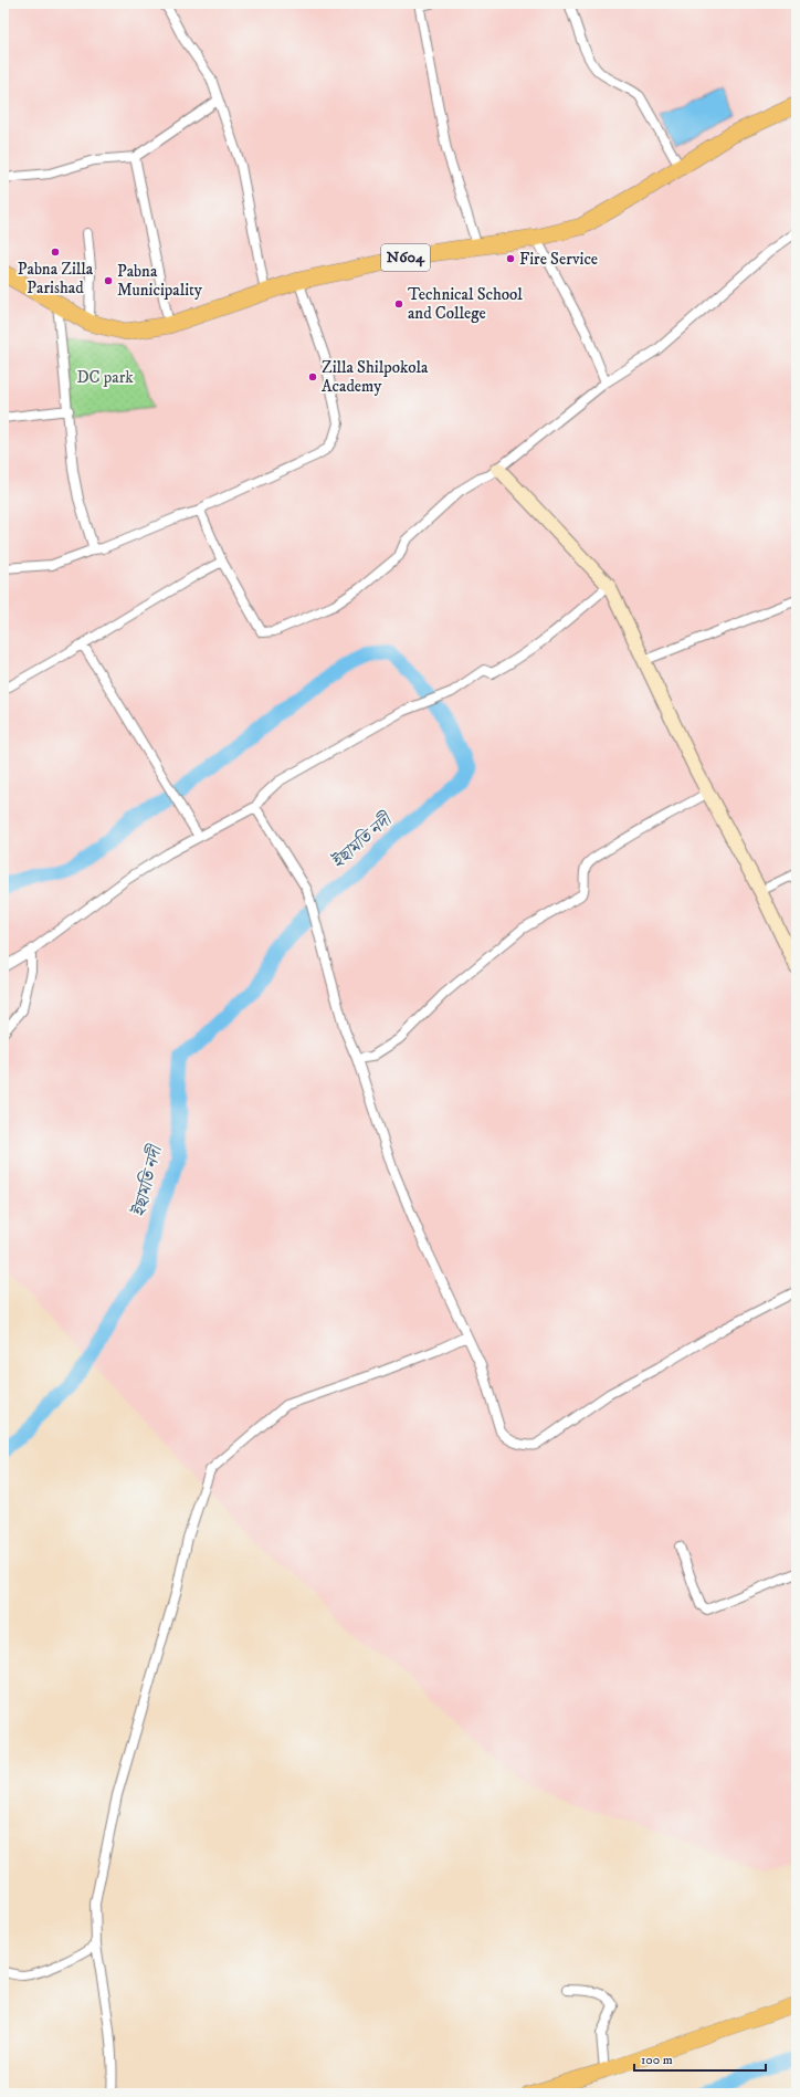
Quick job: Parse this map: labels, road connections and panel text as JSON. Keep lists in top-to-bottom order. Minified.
{"streets":{"highway":["N604"]},"water":["ইছামতি নদী"],"parks":["DC park"],"places":["Pabna Zilla Parishad","Fire Service","Pabna Municipality","Technical School and College","Zilla Shilpokola Academy"],"scale_bar":"100 m"}
